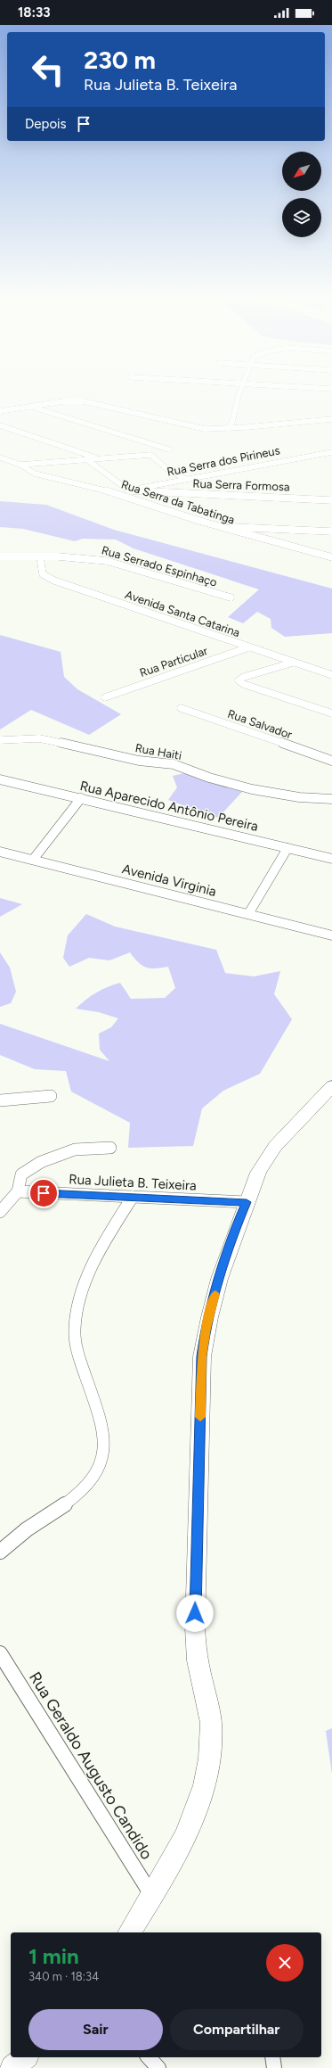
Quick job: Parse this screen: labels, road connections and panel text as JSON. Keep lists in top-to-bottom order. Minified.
{"streets":{"street":["Rua Serra dos Pirineus","Rua Serra Formosa","Rua Serra da Tabatinga","Rua Serrado Espinhaço","Avenida Santa Catarina","Rua Particular","Rua Salvador","Rua Haiti","Rua Aparecido Antônio Pereira","Avenida Virginia","Rua Julieta B. Teixeira","Rua Geraldo Augusto Candido"]},"crossings":[["Rua Serra dos Pirineus","Rua Serra Formosa"],["Rua Serra dos Pirineus","Rua Serra da Tabatinga"],["Rua Serrado Espinhaço","Avenida Santa Catarina"],["Avenida Santa Catarina","Rua Particular"]],"north":"bottom left","page":{"status":"18:33","turn":["230 m","Rua Julieta B. Teixeira"],"then":"Depois","heading":["1 min","340 m · 18:34"],"buttons":["Sair","Compartilhar"]}}
